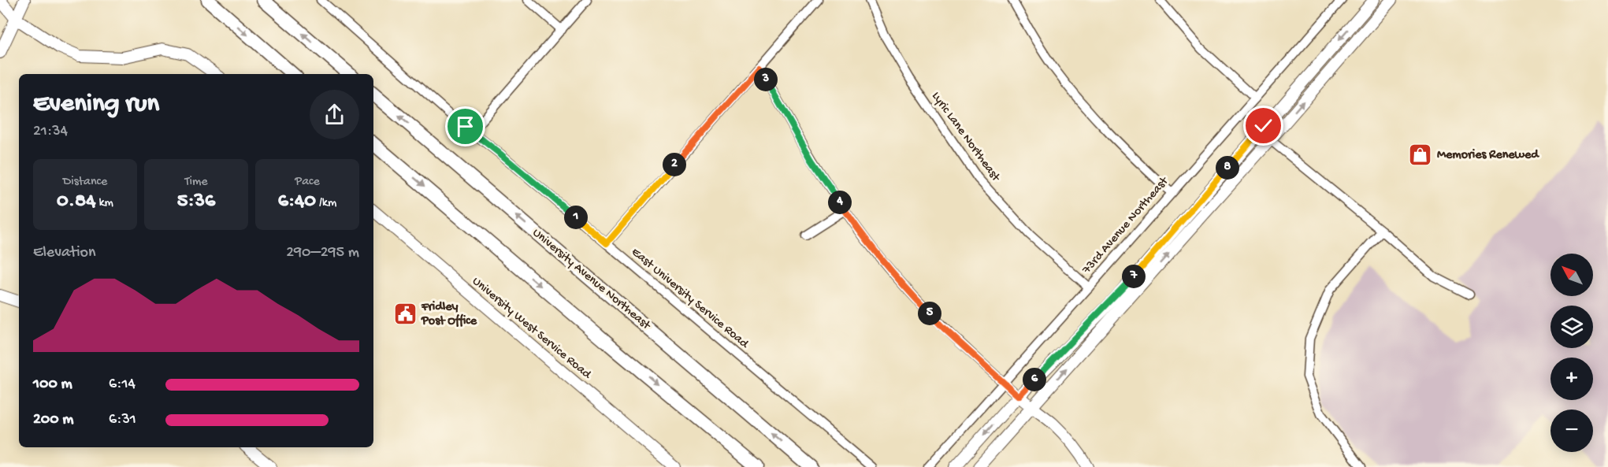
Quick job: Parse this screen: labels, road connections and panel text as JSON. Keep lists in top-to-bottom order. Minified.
{"streets":{"main road":["University Avenue Northeast"],"street":["Lyric Lane Northeast","73rd Avenue Northeast","East University Service Road","University West Service Road"]},"crossings":[["Lyric Lane Northeast","73rd Avenue Northeast"]],"places":{"shop":["Memories Renewed"],"public building":["Fridley Post Office"]},"north":"top left","page":{"pins":["3","2","8","4","1","7","5","6"],"heading":["Evening run","21:34"],"stats":[["Distance","0.84 km"],["Time","5:36"],["Pace","6:40 /km"]],"chart":["Elevation","290–295 m"],"map_buttons":["+","−"],"list":[{"name":"100 m","note":"6:14"},{"name":"200 m","note":"6:31"}]}}
